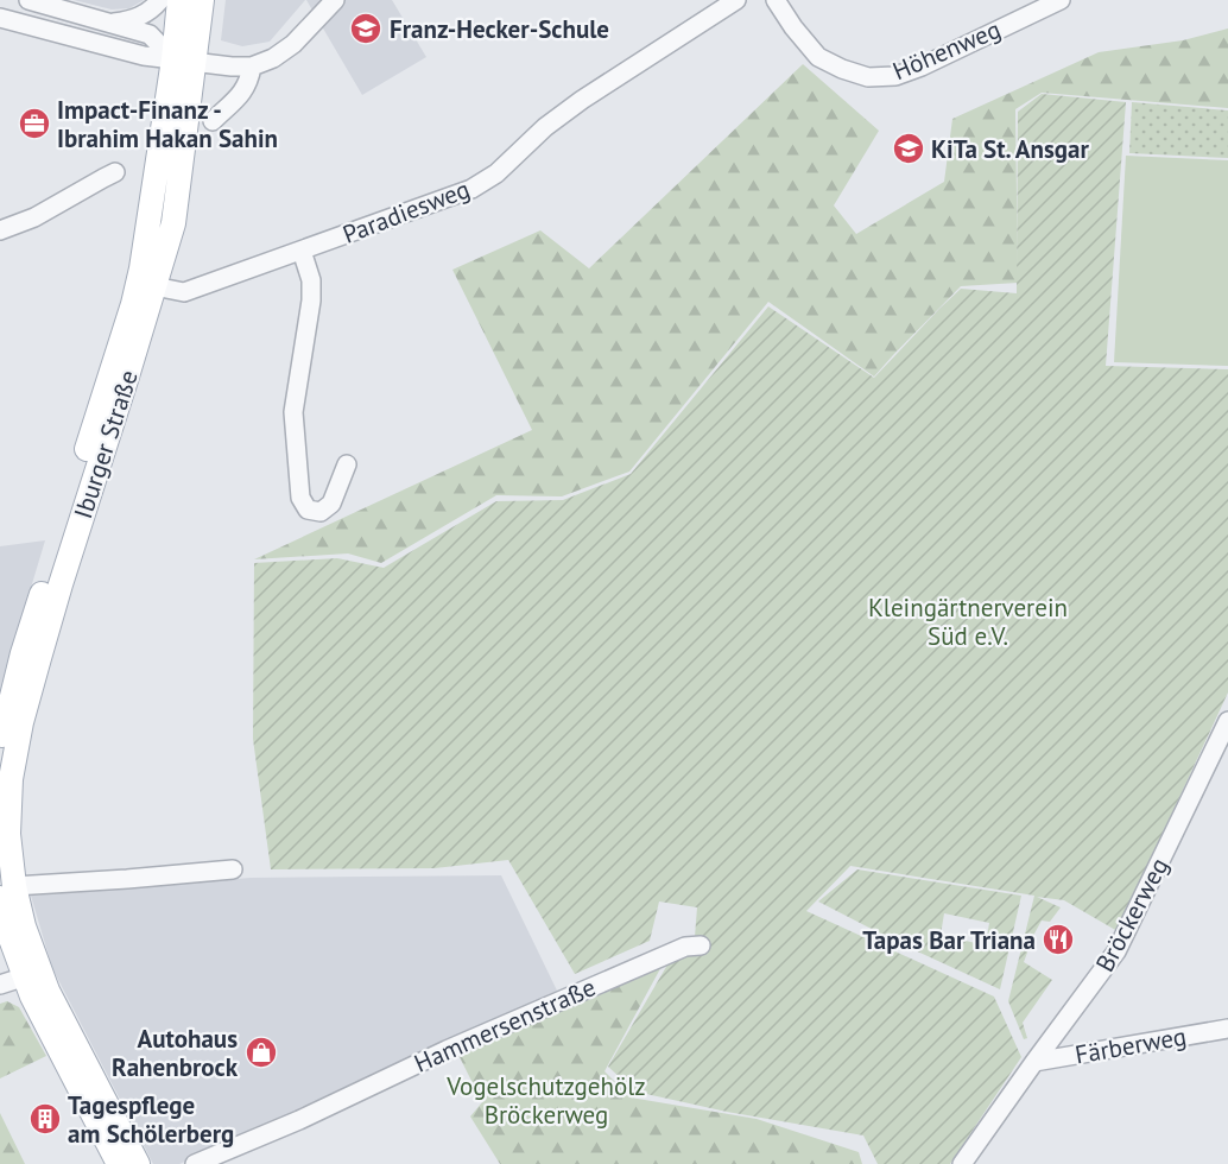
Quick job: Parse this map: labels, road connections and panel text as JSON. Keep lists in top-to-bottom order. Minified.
{"streets":{"main road":["Iburger Straße"],"street":["Höhenweg","Paradiesweg","Bröckerweg","Hammersenstraße","Färberweg"]},"crossings":[["Paradiesweg","Iburger Straße"],["Bröckerweg","Färberweg"]],"parks":["Kleingärtnerverein Süd e.V.","Vogelschutzgehölz Bröckerweg"],"places":{"school or university":["Franz-Hecker-Schule","KiTa St. Ansgar"],"office":["Impact-Finanz - Ibrahim Hakan Sahin"],"restaurant":["Tapas Bar Triana"],"shop":["Autohaus Rahenbrock"],"building":["Tagespflege am Schölerberg"]}}
